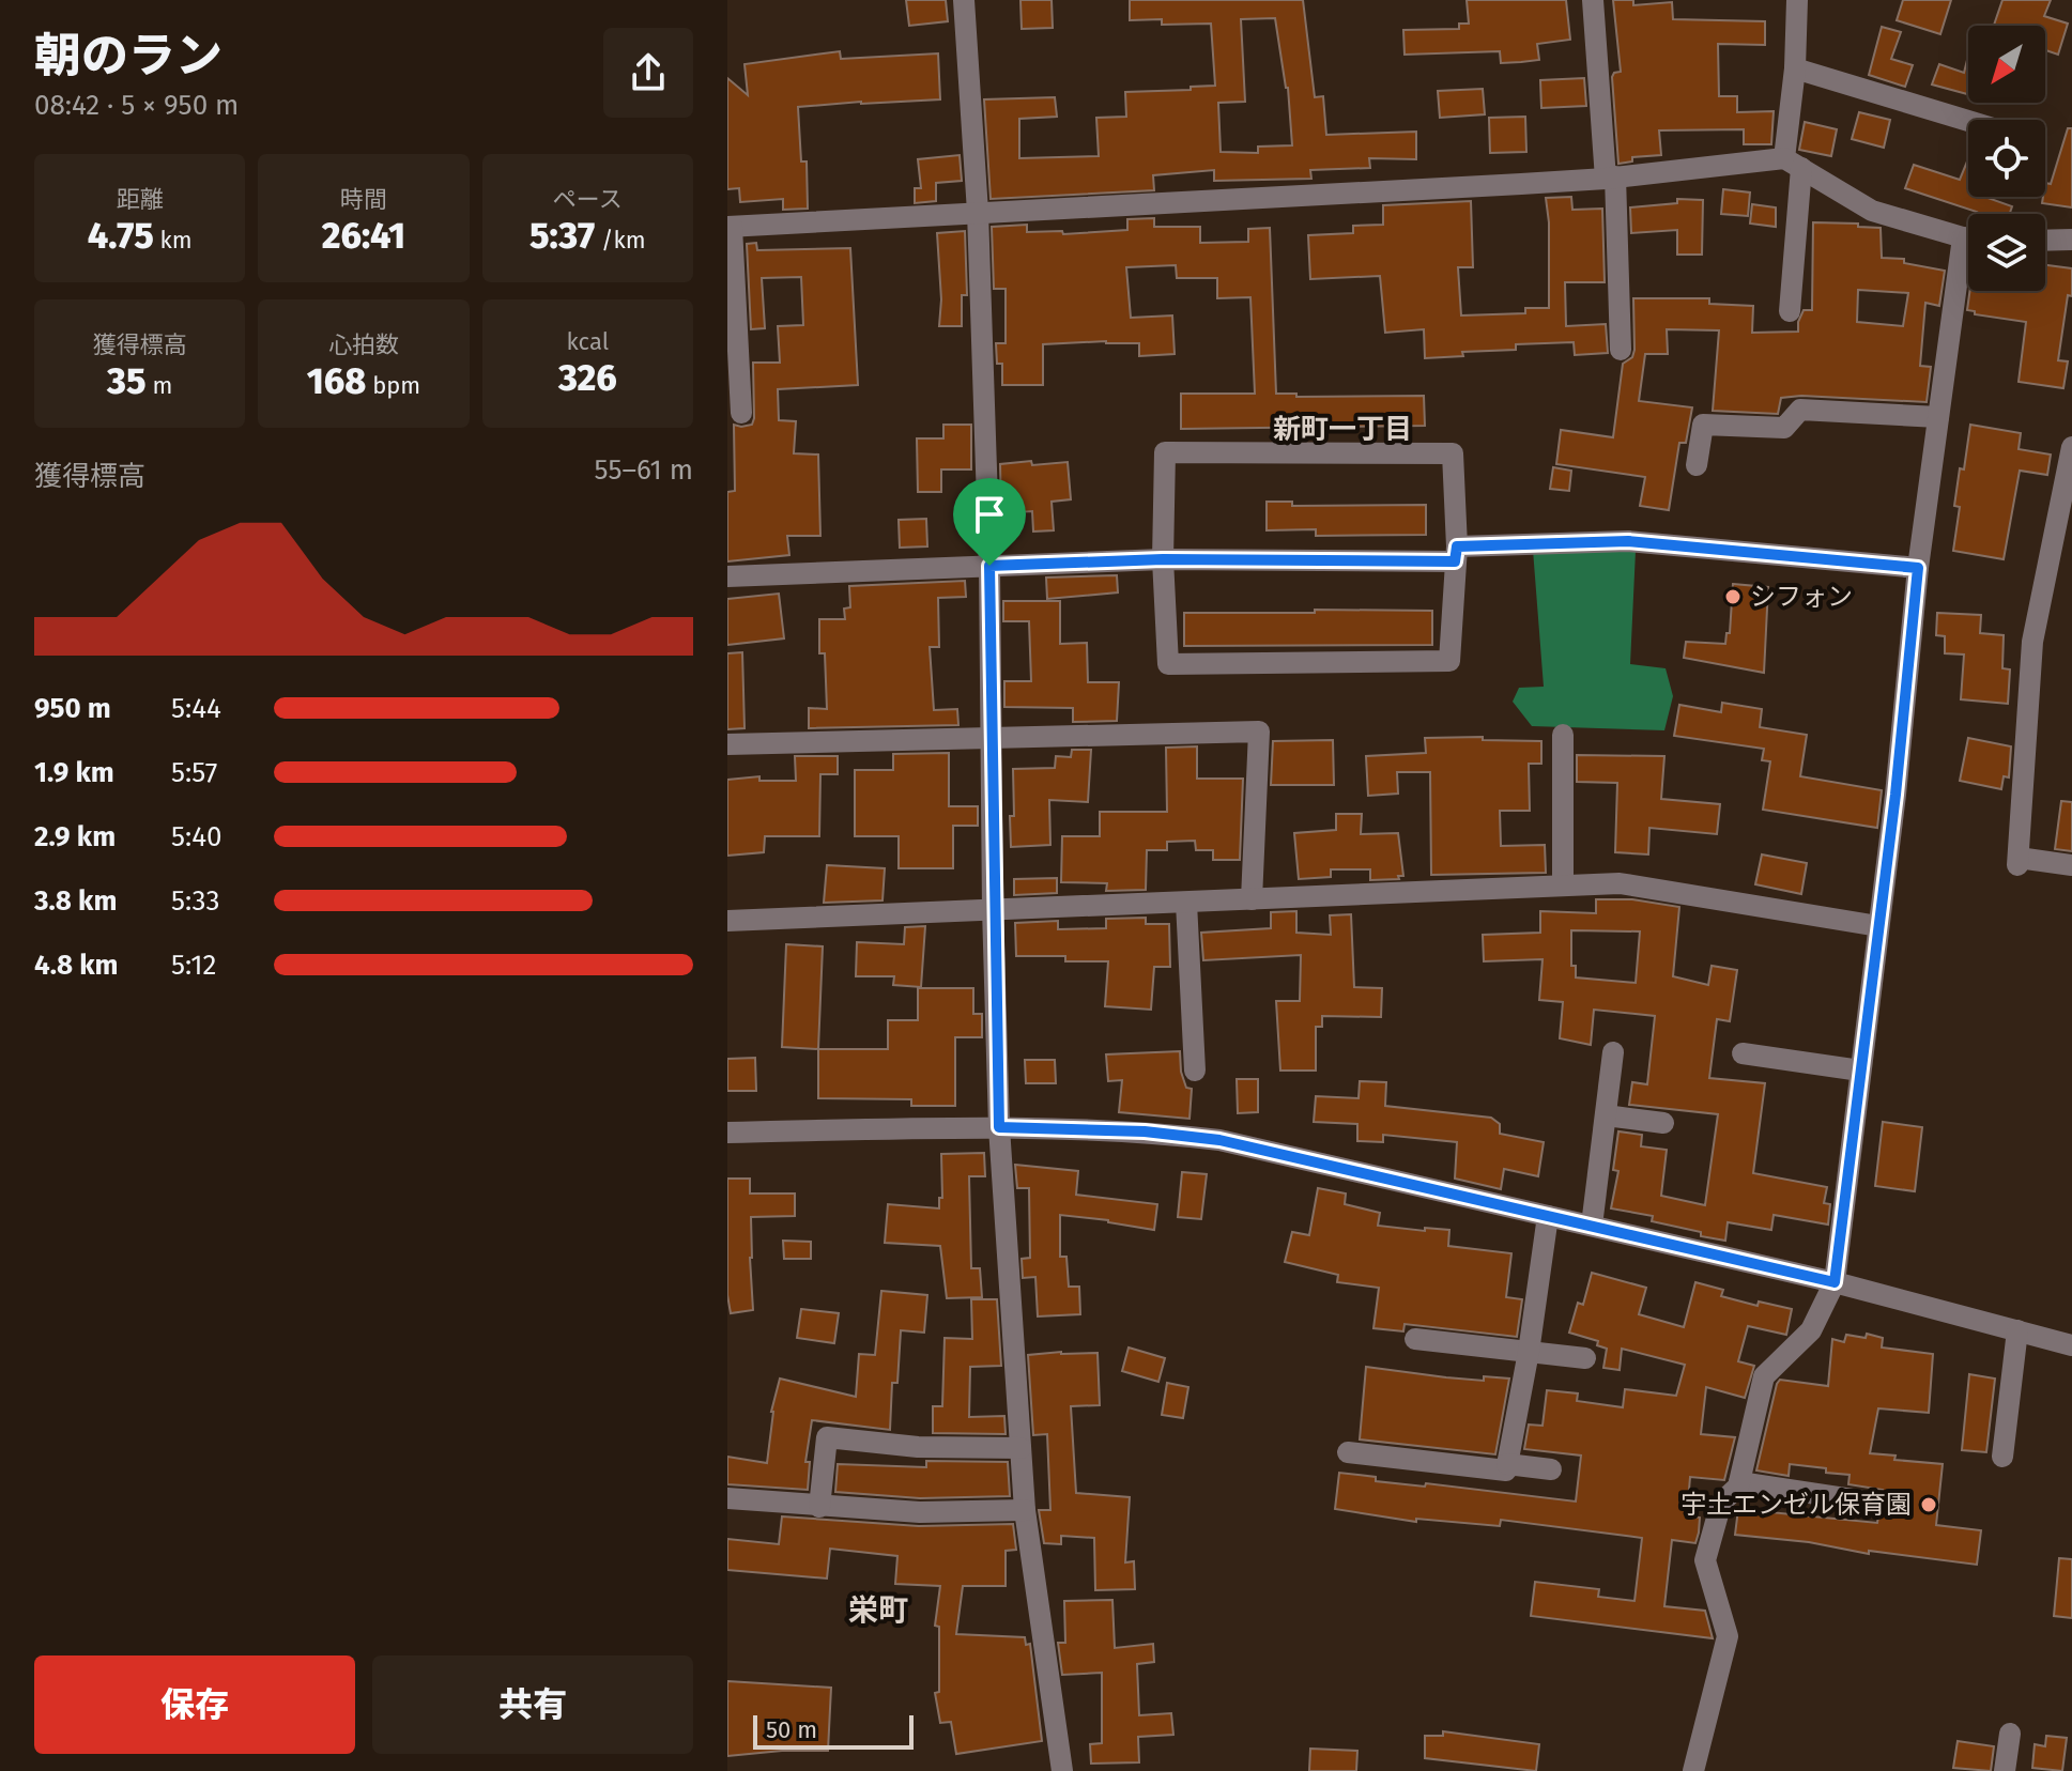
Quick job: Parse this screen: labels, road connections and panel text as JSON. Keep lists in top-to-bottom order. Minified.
{"districts":["新町一丁目","栄町"],"places":["シフォン","宇土エンゼル保育園"],"scale_bar":"50 m","north":"bottom left","page":{"heading":["朝のラン","08:42 · 5 × 950 m"],"stats":[["距離","4.75 km"],["時間","26:41"],["ペース","5:37 /km"],["獲得標高","35 m"],["心拍数","168 bpm"],["kcal","326"]],"chart":["獲得標高","55–61 m"],"list":[{"name":"950 m","note":"5:44"},{"name":"1.9 km","note":"5:57"},{"name":"2.9 km","note":"5:40"},{"name":"3.8 km","note":"5:33"},{"name":"4.8 km","note":"5:12"}],"buttons":["保存","共有"],"scale":"50 m"}}
